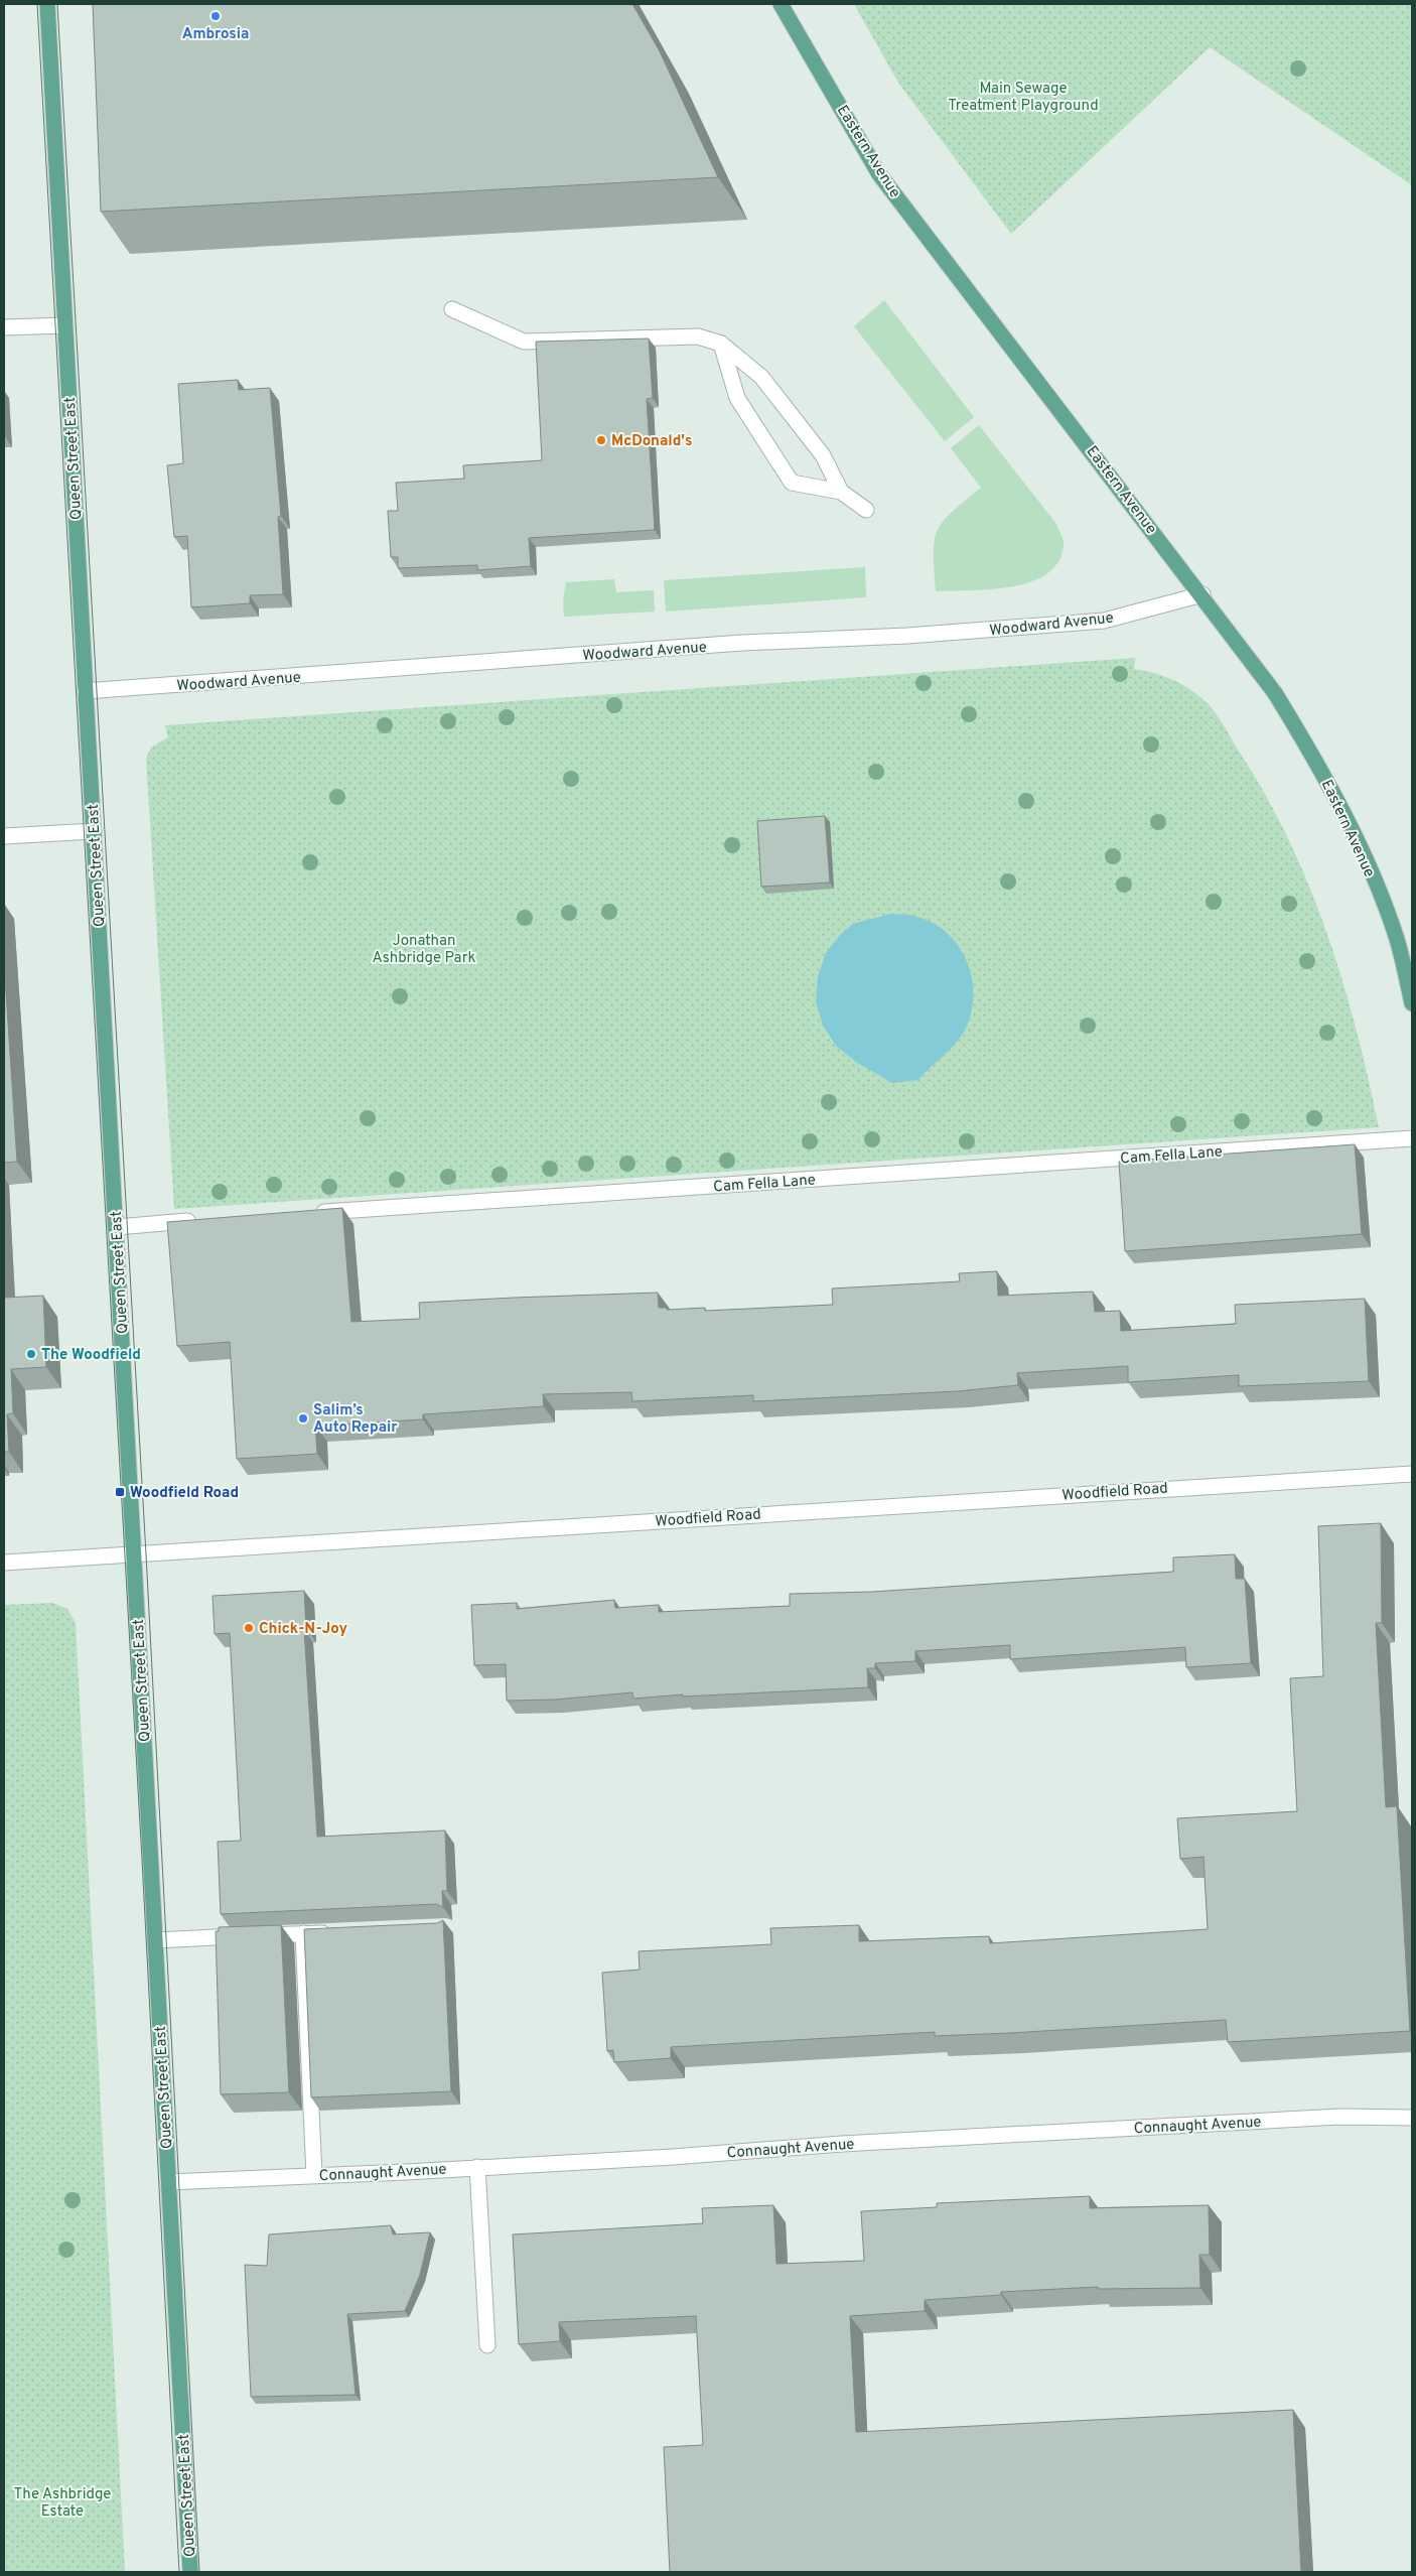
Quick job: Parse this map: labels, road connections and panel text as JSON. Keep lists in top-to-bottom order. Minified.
{"streets":{"main road":["Eastern Avenue","Queen Street East"],"street":["Woodward Avenue","Cam Fella Lane","Woodfield Road","Connaught Avenue"]},"crossings":[["Eastern Avenue","Woodward Avenue"],["Queen Street East","Woodward Avenue"],["Queen Street East","Woodfield Road"],["Queen Street East","Connaught Avenue"]],"parks":["Main Sewage Treatment Playground","Jonathan Ashbridge Park","The Ashbridge Estate"],"places":{"other":["Ambrosia","McDonald's","The Woodfield","Salim’s Auto Repair","Chick-N-Joy"],"transit":["Woodfield Road"]}}
